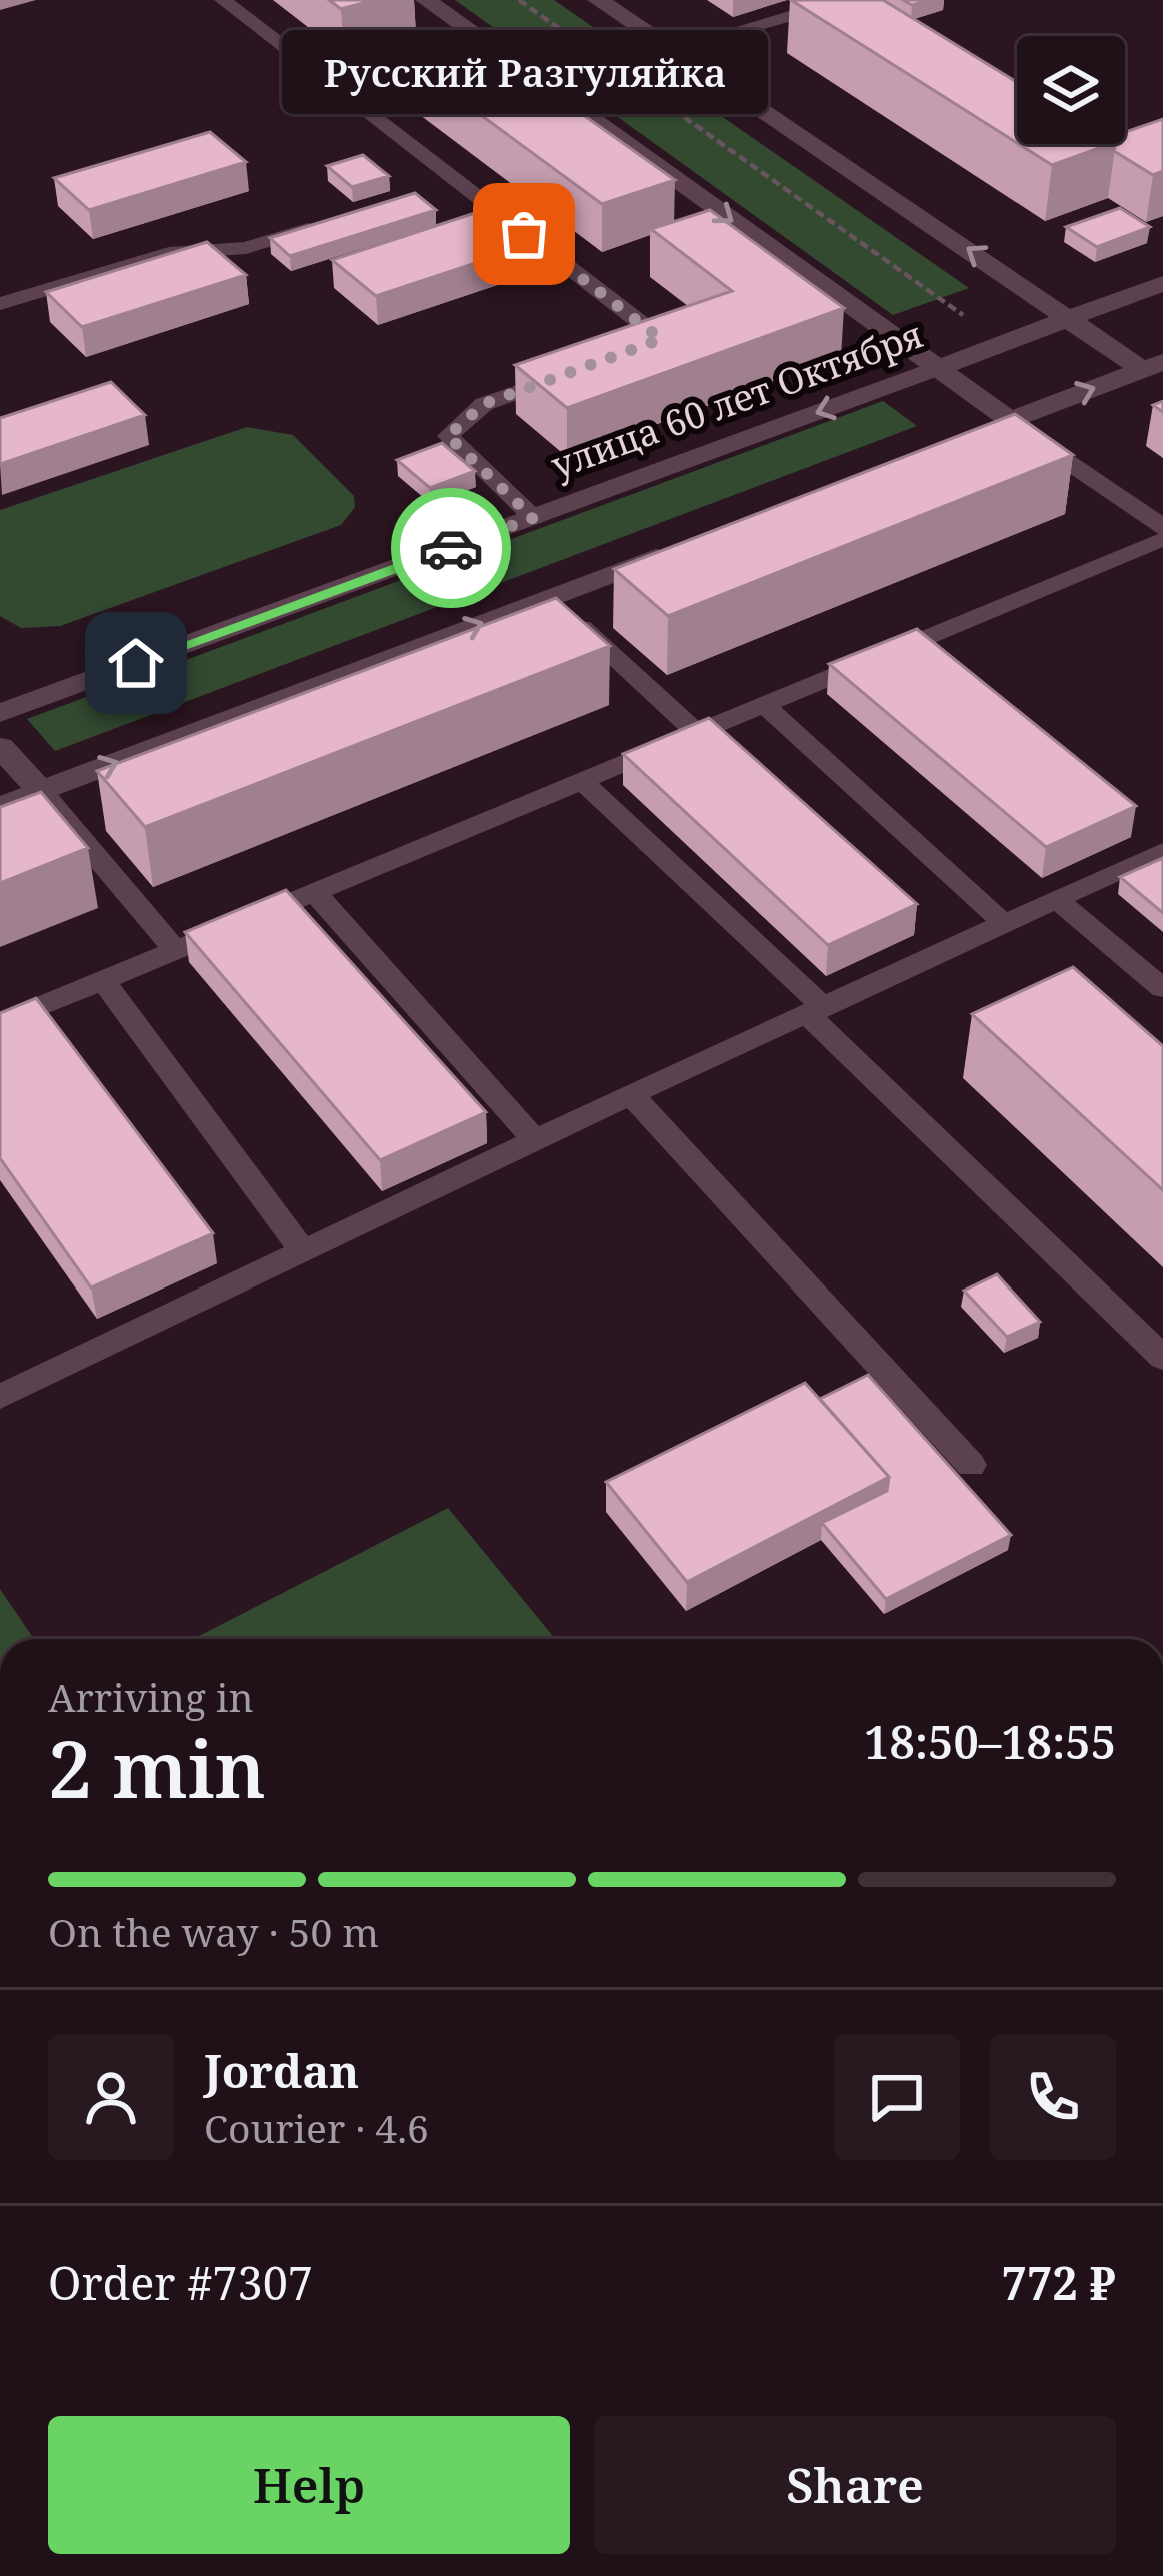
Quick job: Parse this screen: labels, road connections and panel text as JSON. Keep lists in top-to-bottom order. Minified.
{"streets":{"main road":["улица 60 лет Октября"]},"places":["Русский Разгуляйка"],"page":{"bubble":"Русский Разгуляйка","heading":["2 min","Arriving in","18:50–18:55"],"panel":["Jordan","Courier · 4.6","Order #7307","772 ₽"],"bar":"On the way · 50 m","buttons":["Help","Share"]}}
